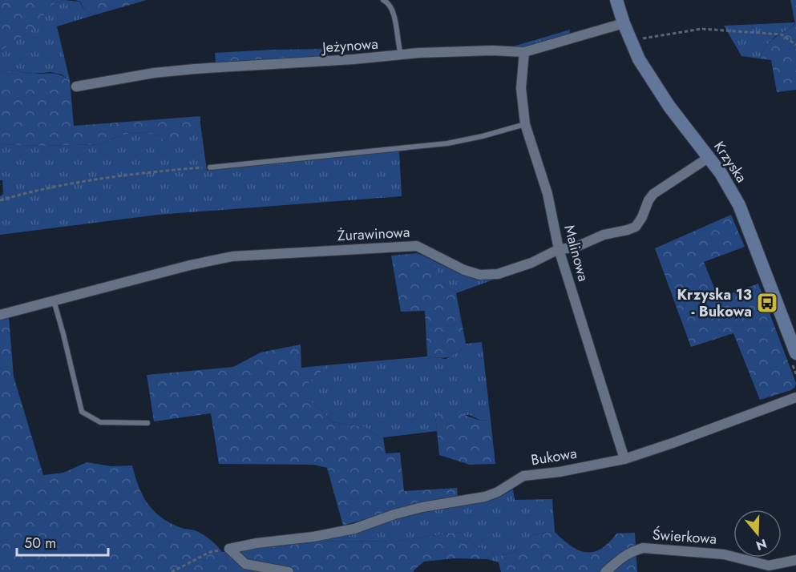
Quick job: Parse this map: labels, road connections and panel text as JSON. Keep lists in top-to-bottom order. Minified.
{"streets":{"street":["Jeżynowa","Krzyska","Żurawinowa","Malinowa","Bukowa","Świerkowa"]},"crossings":[["Jeżynowa","Krzyska"],["Jeżynowa","Malinowa"],["Krzyska","Żurawinowa"],["Żurawinowa","Malinowa"],["Malinowa","Bukowa"]],"places":{"bus stop":["Krzyska 13 - Bukowa"]},"scale_bar":"50 m","north":"bottom"}
